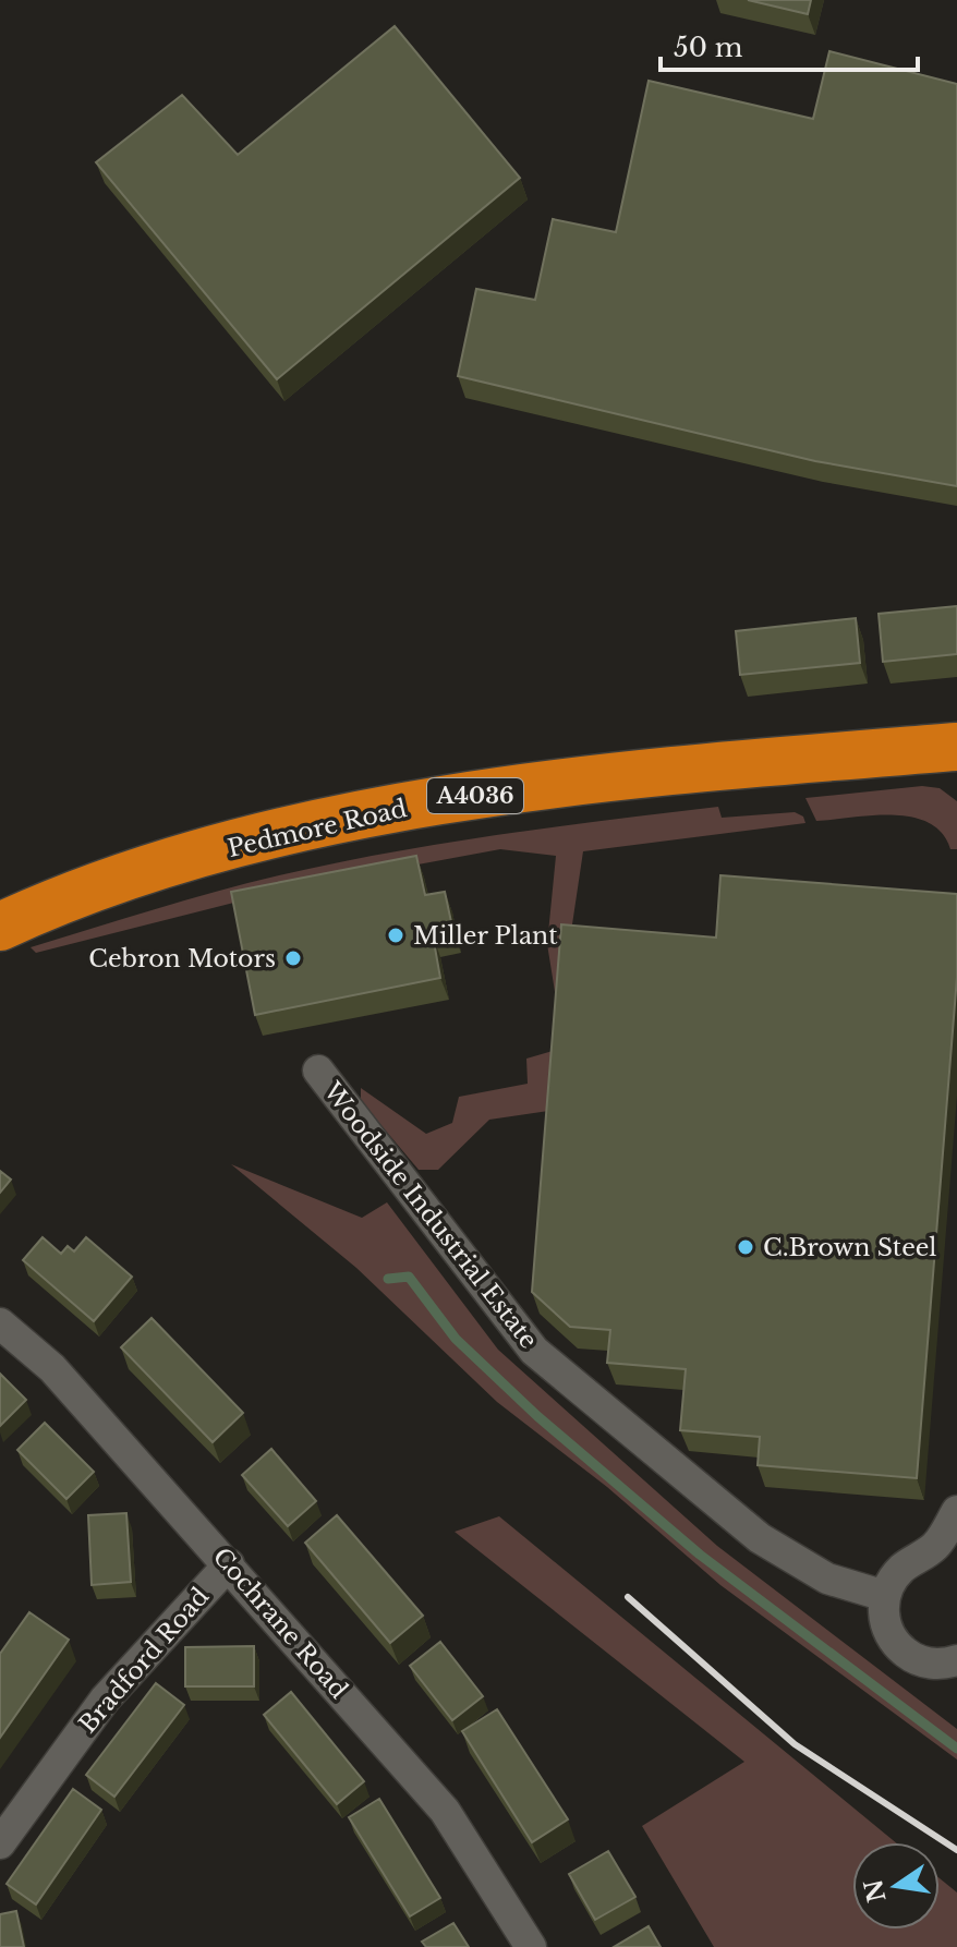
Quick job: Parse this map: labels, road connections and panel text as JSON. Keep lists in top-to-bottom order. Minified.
{"streets":{"highway":["A4036","Pedmore Road"],"street":["Woodside Industrial Estate","Cochrane Road","Bradford Road"]},"crossings":[["Cochrane Road","Bradford Road"]],"places":["Miller Plant","Cebron Motors","C.Brown Steel"],"scale_bar":"50 m","north":"left"}
